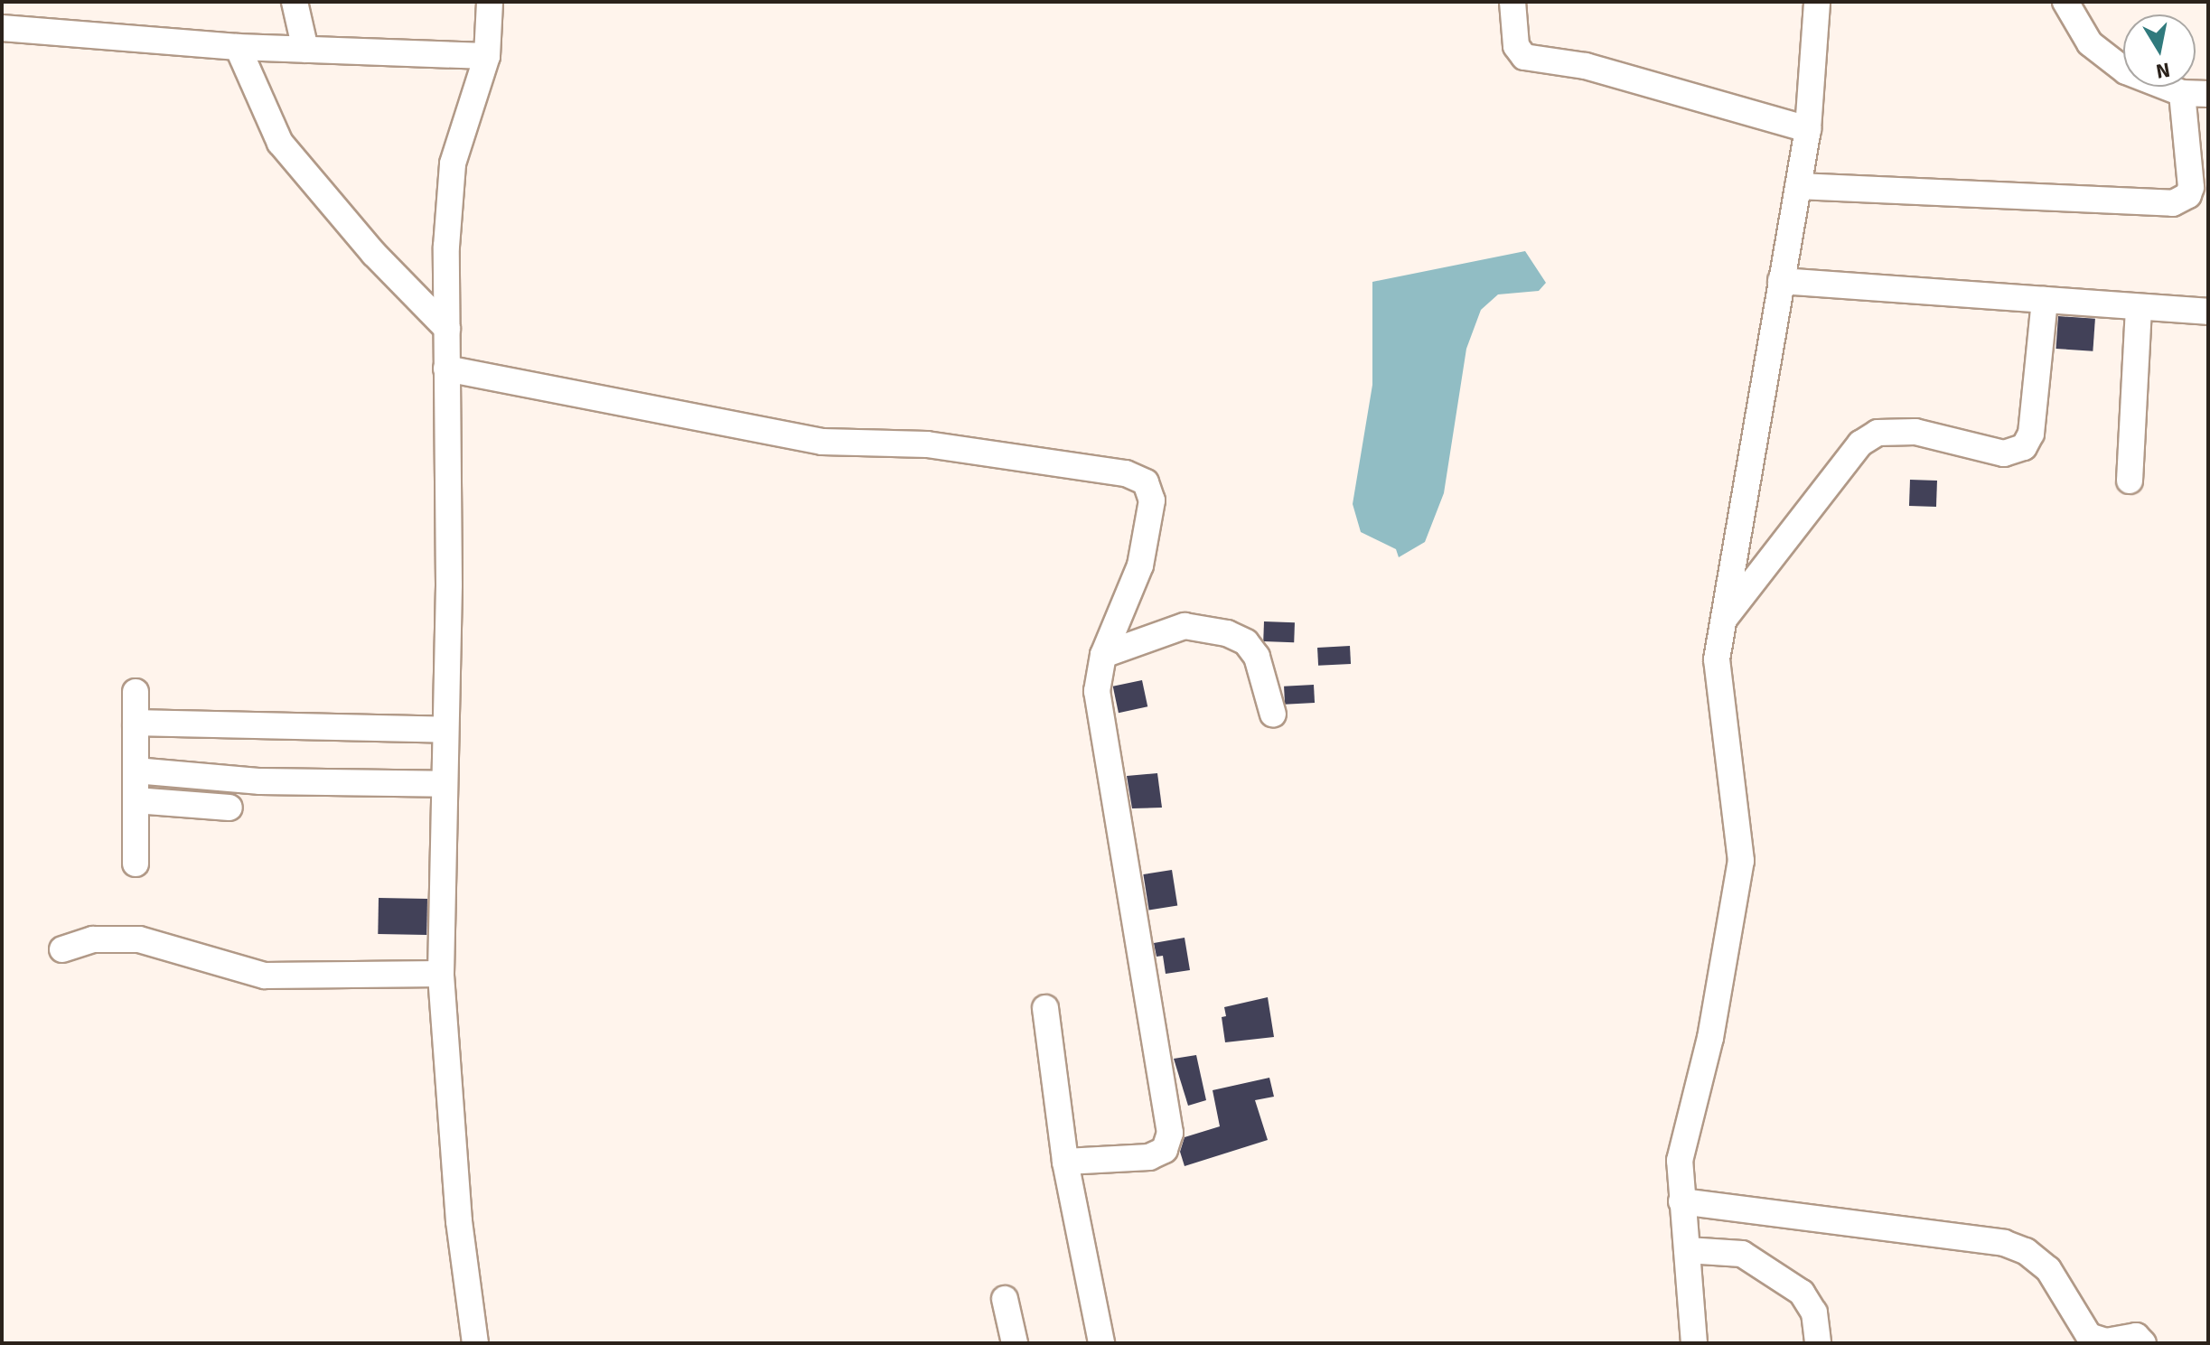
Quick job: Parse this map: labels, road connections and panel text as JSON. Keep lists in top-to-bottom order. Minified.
{"north":"bottom"}
